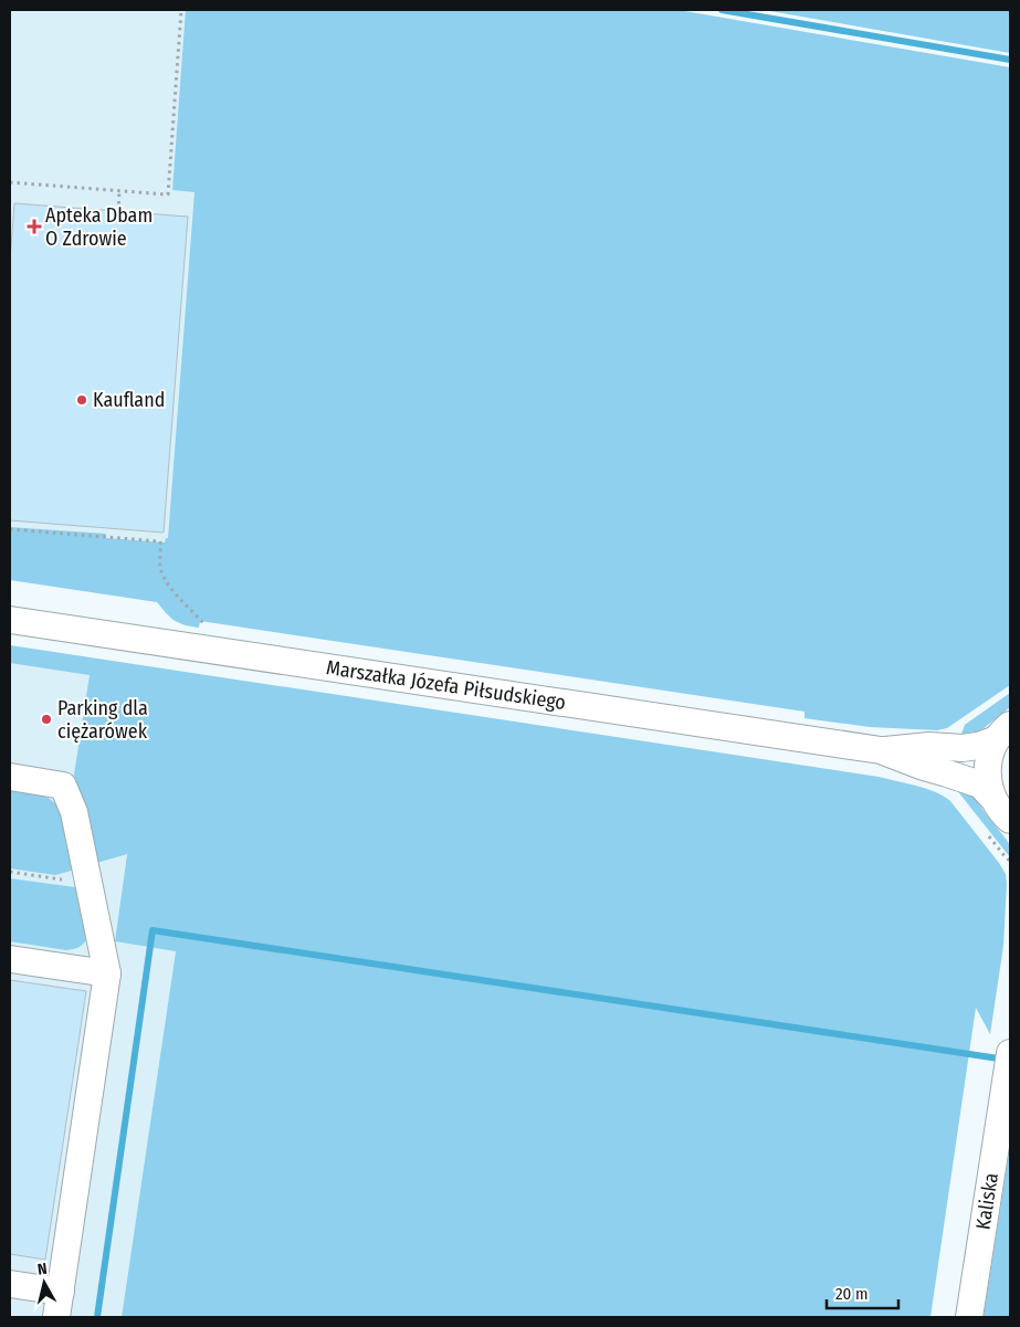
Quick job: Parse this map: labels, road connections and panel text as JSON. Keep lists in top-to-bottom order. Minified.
{"streets":{"street":["Marszałka Józefa Piłsudskiego","Kaliska"]},"places":{"health":["Apteka Dbam O Zdrowie"],"other":["Kaufland","Parking dla ciężarówek"]},"scale_bar":"20 m","north":"top"}
